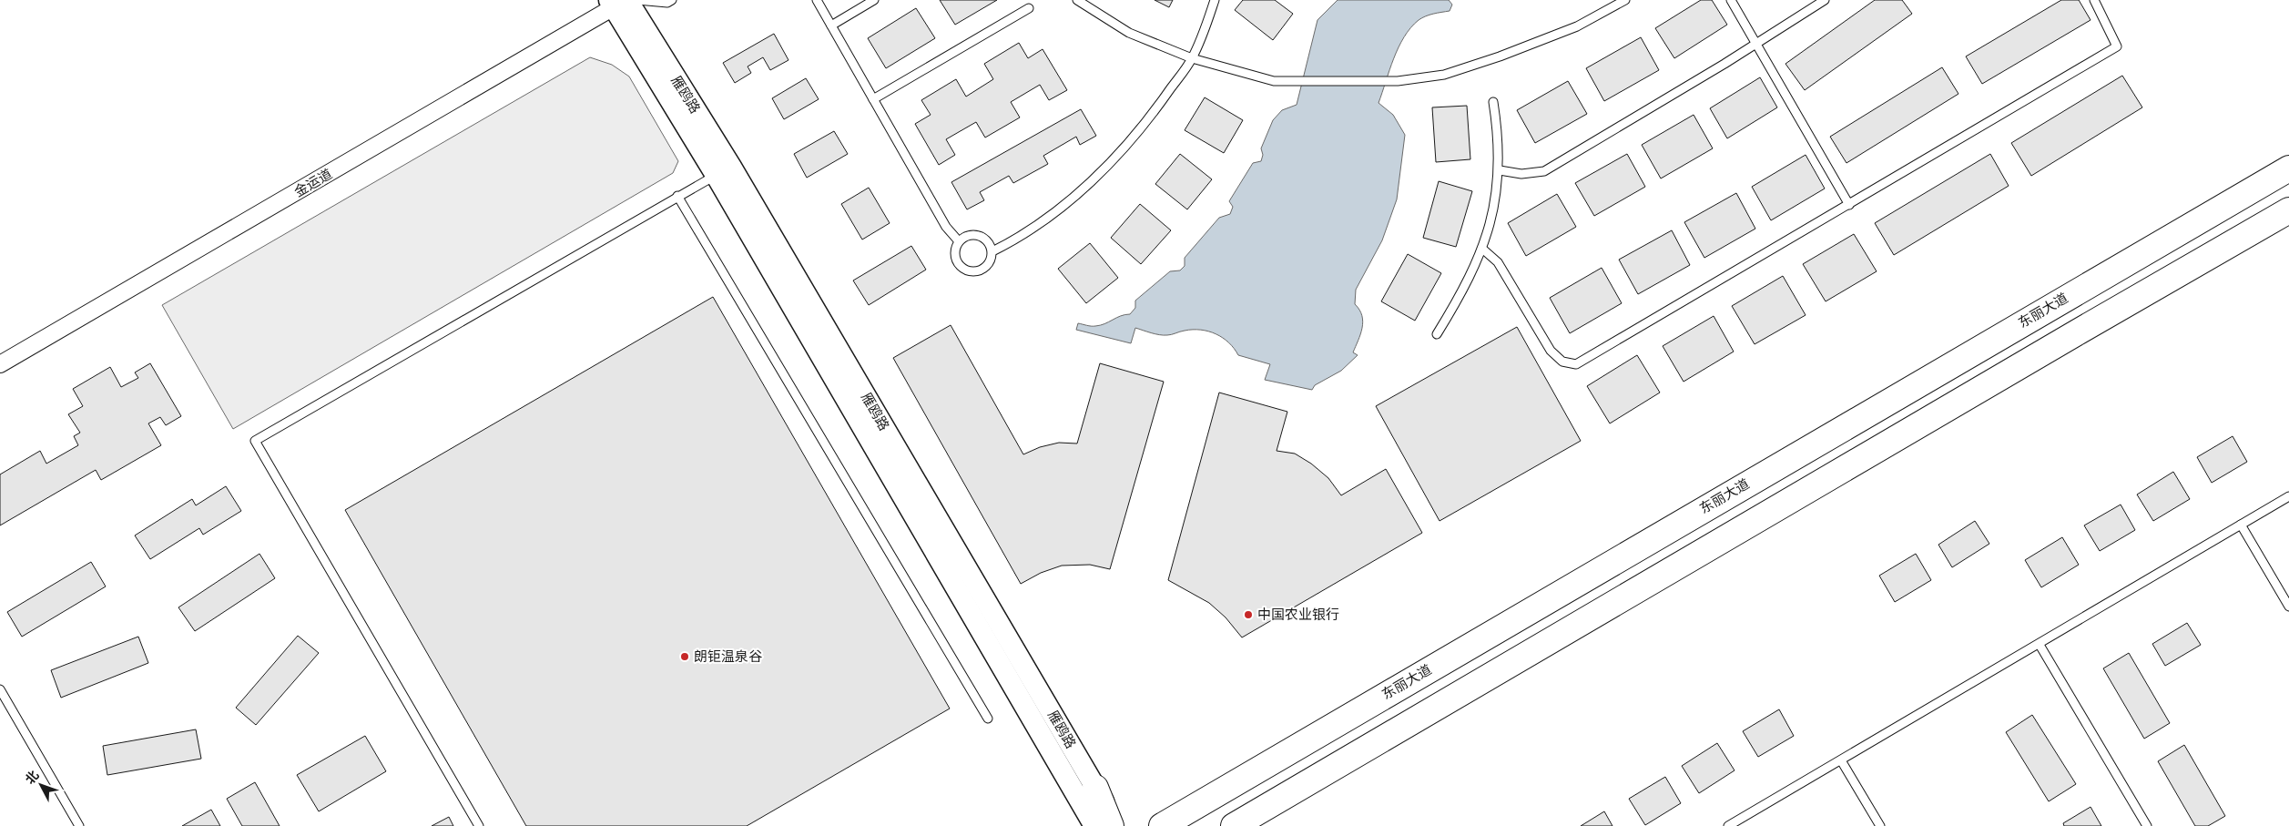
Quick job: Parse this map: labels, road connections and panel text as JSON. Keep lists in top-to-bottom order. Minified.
{"streets":{"highway":["东丽大道"],"street":["雁鸥路","金运道"]},"crossings":[["雁鸥路","金运道"]],"places":["中国农业银行","朗钜温泉谷"],"north":"top left"}
